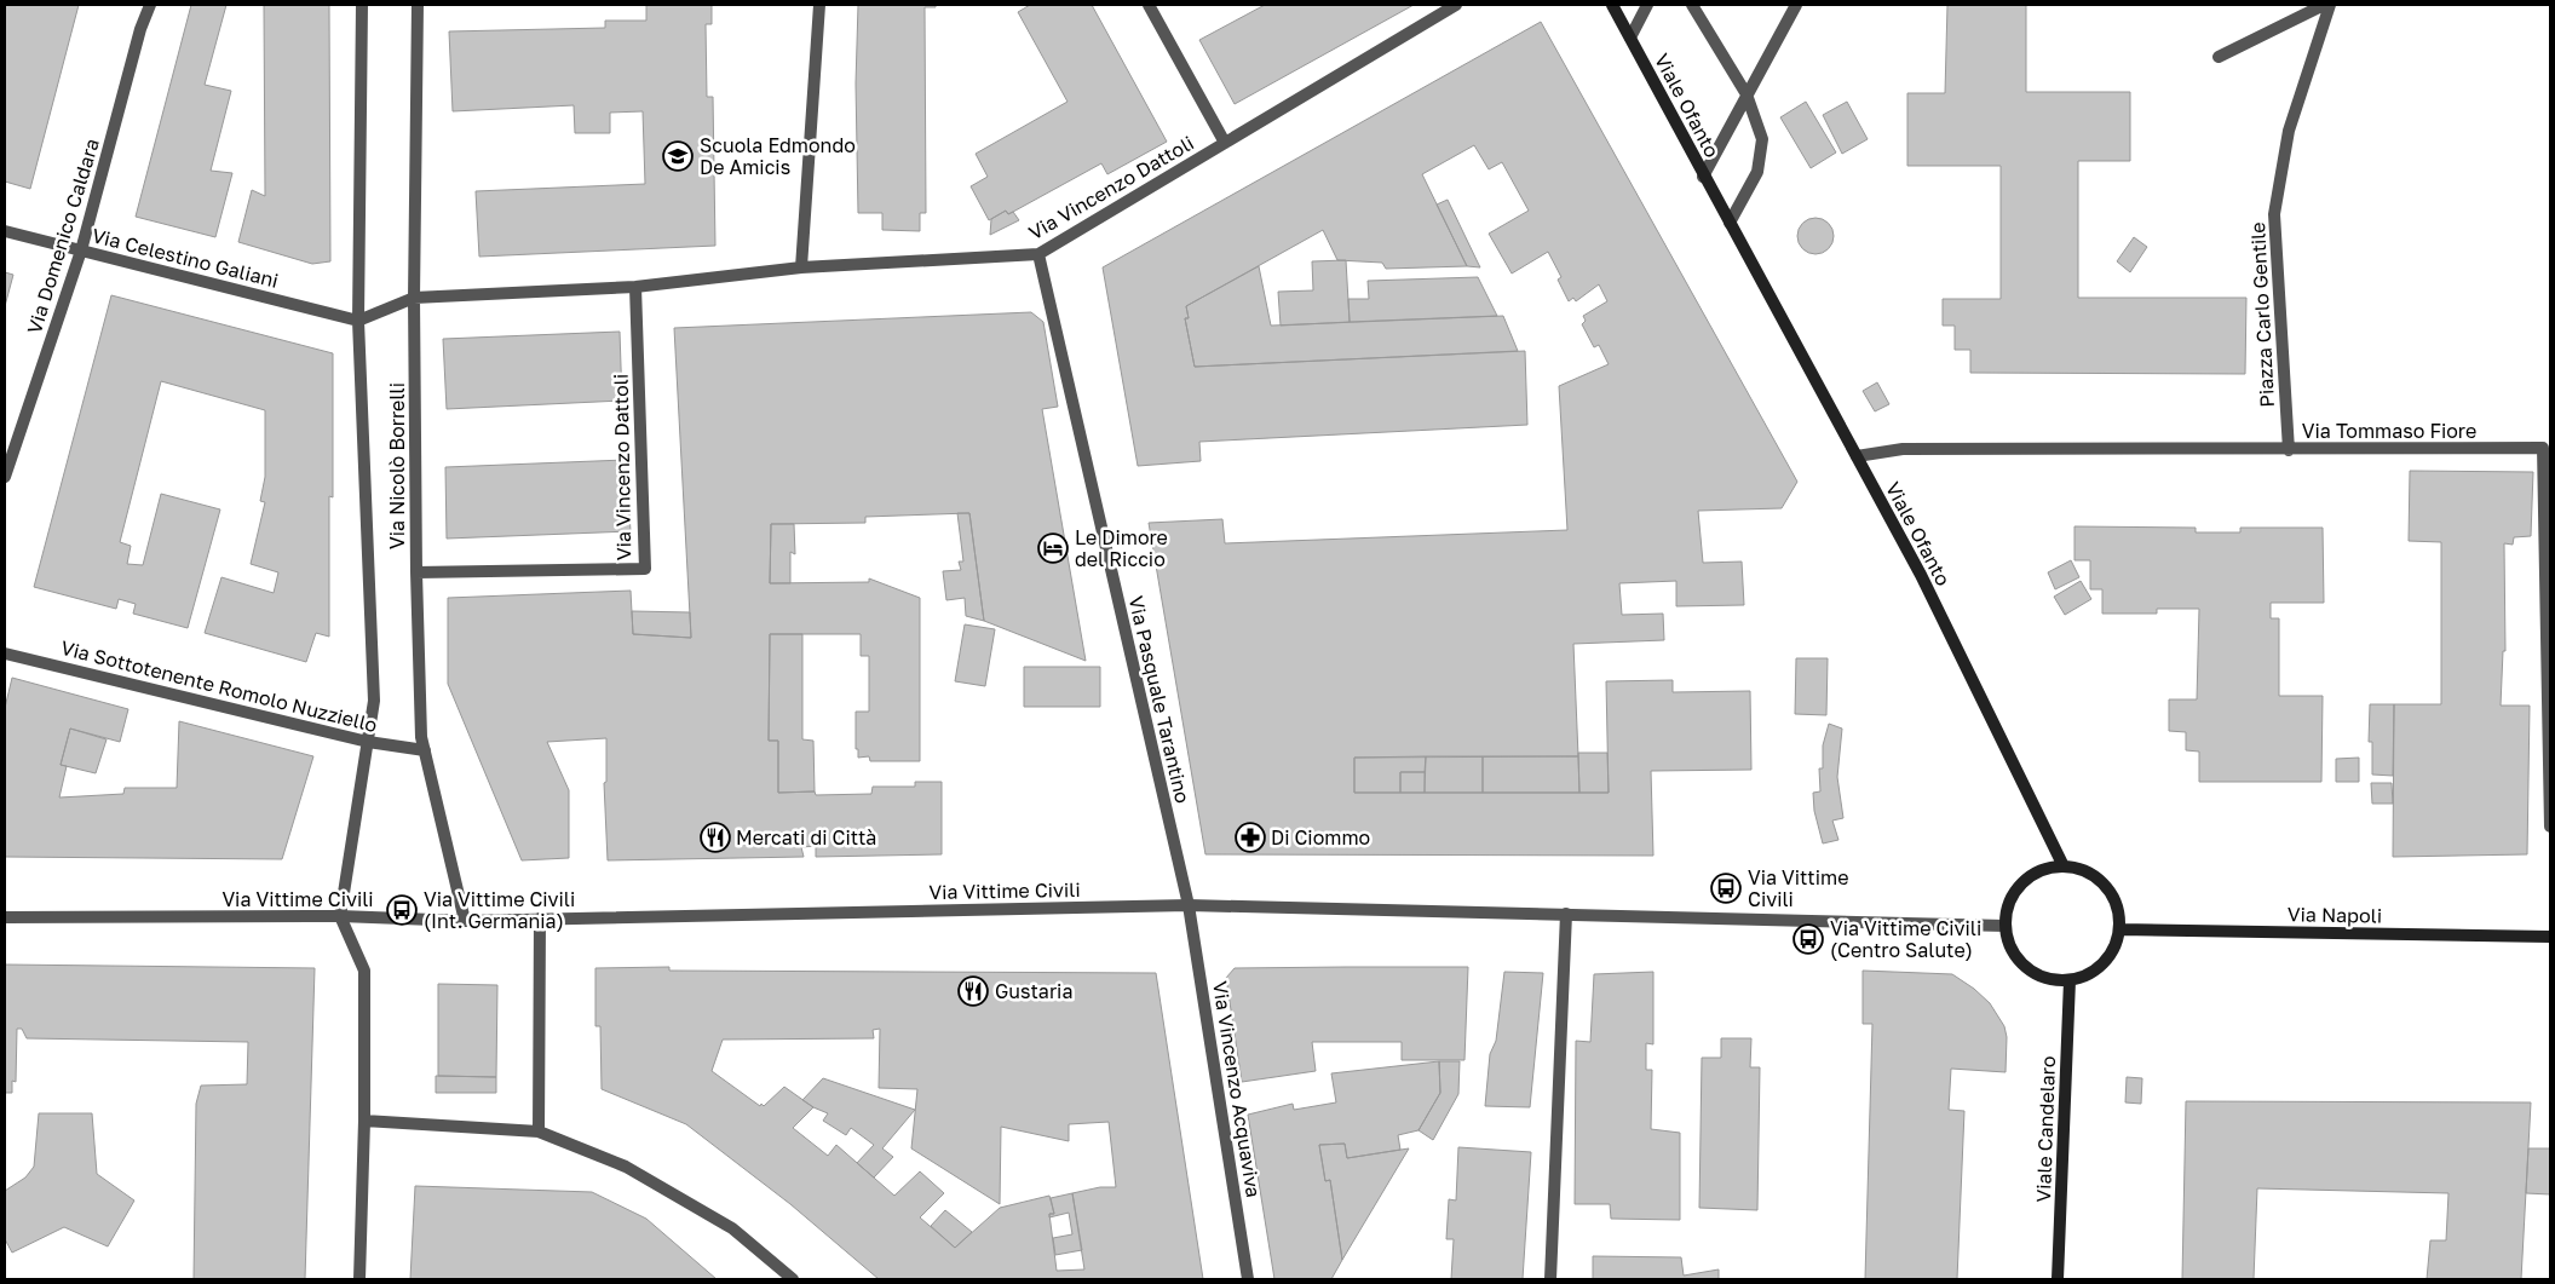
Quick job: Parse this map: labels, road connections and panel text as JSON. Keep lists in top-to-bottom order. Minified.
{"streets":{"main road":["Viale Ofanto","Via Napoli","Viale Candelaro"],"street":["Via Vincenzo Dattoli","Via Domenico Caldara","Via Celestino Galiani","Piazza Carlo Gentile","Via Tommaso Fiore","Via Nicolò Borrelli","Via Sottotenente Romolo Nuzziello","Via Pasquale Tarantino","Via Vittime Civili","Via Vincenzo Acquaviva"]},"crossings":[["Viale Ofanto","Via Tommaso Fiore"],["Viale Ofanto","Via Vittime Civili"],["Viale Ofanto","Via Napoli"],["Viale Ofanto","Viale Candelaro"],["Via Vincenzo Dattoli","Via Celestino Galiani"],["Via Vincenzo Dattoli","Via Nicolò Borrelli"],["Via Vincenzo Dattoli","Via Pasquale Tarantino"],["Via Domenico Caldara","Via Celestino Galiani"],["Via Celestino Galiani","Via Nicolò Borrelli"],["Piazza Carlo Gentile","Via Tommaso Fiore"],["Via Nicolò Borrelli","Via Sottotenente Romolo Nuzziello"],["Via Nicolò Borrelli","Via Vittime Civili"],["Via Pasquale Tarantino","Via Vittime Civili"],["Via Pasquale Tarantino","Via Vincenzo Acquaviva"],["Via Vittime Civili","Via Napoli"],["Via Vittime Civili","Via Vincenzo Acquaviva"],["Via Vittime Civili","Viale Candelaro"],["Via Napoli","Viale Candelaro"]],"places":{"school or university":["Scuola Edmondo De Amicis"],"hotel":["Le Dimore del Riccio"],"restaurant":["Mercati di Città","Gustaria"],"pharmacy":["Di Ciommo"],"bus stop":["Via Vittime Civili","Via Vittime Civili (Int. Germania)","Via Vittime Civili (Centro Salute)"]}}
